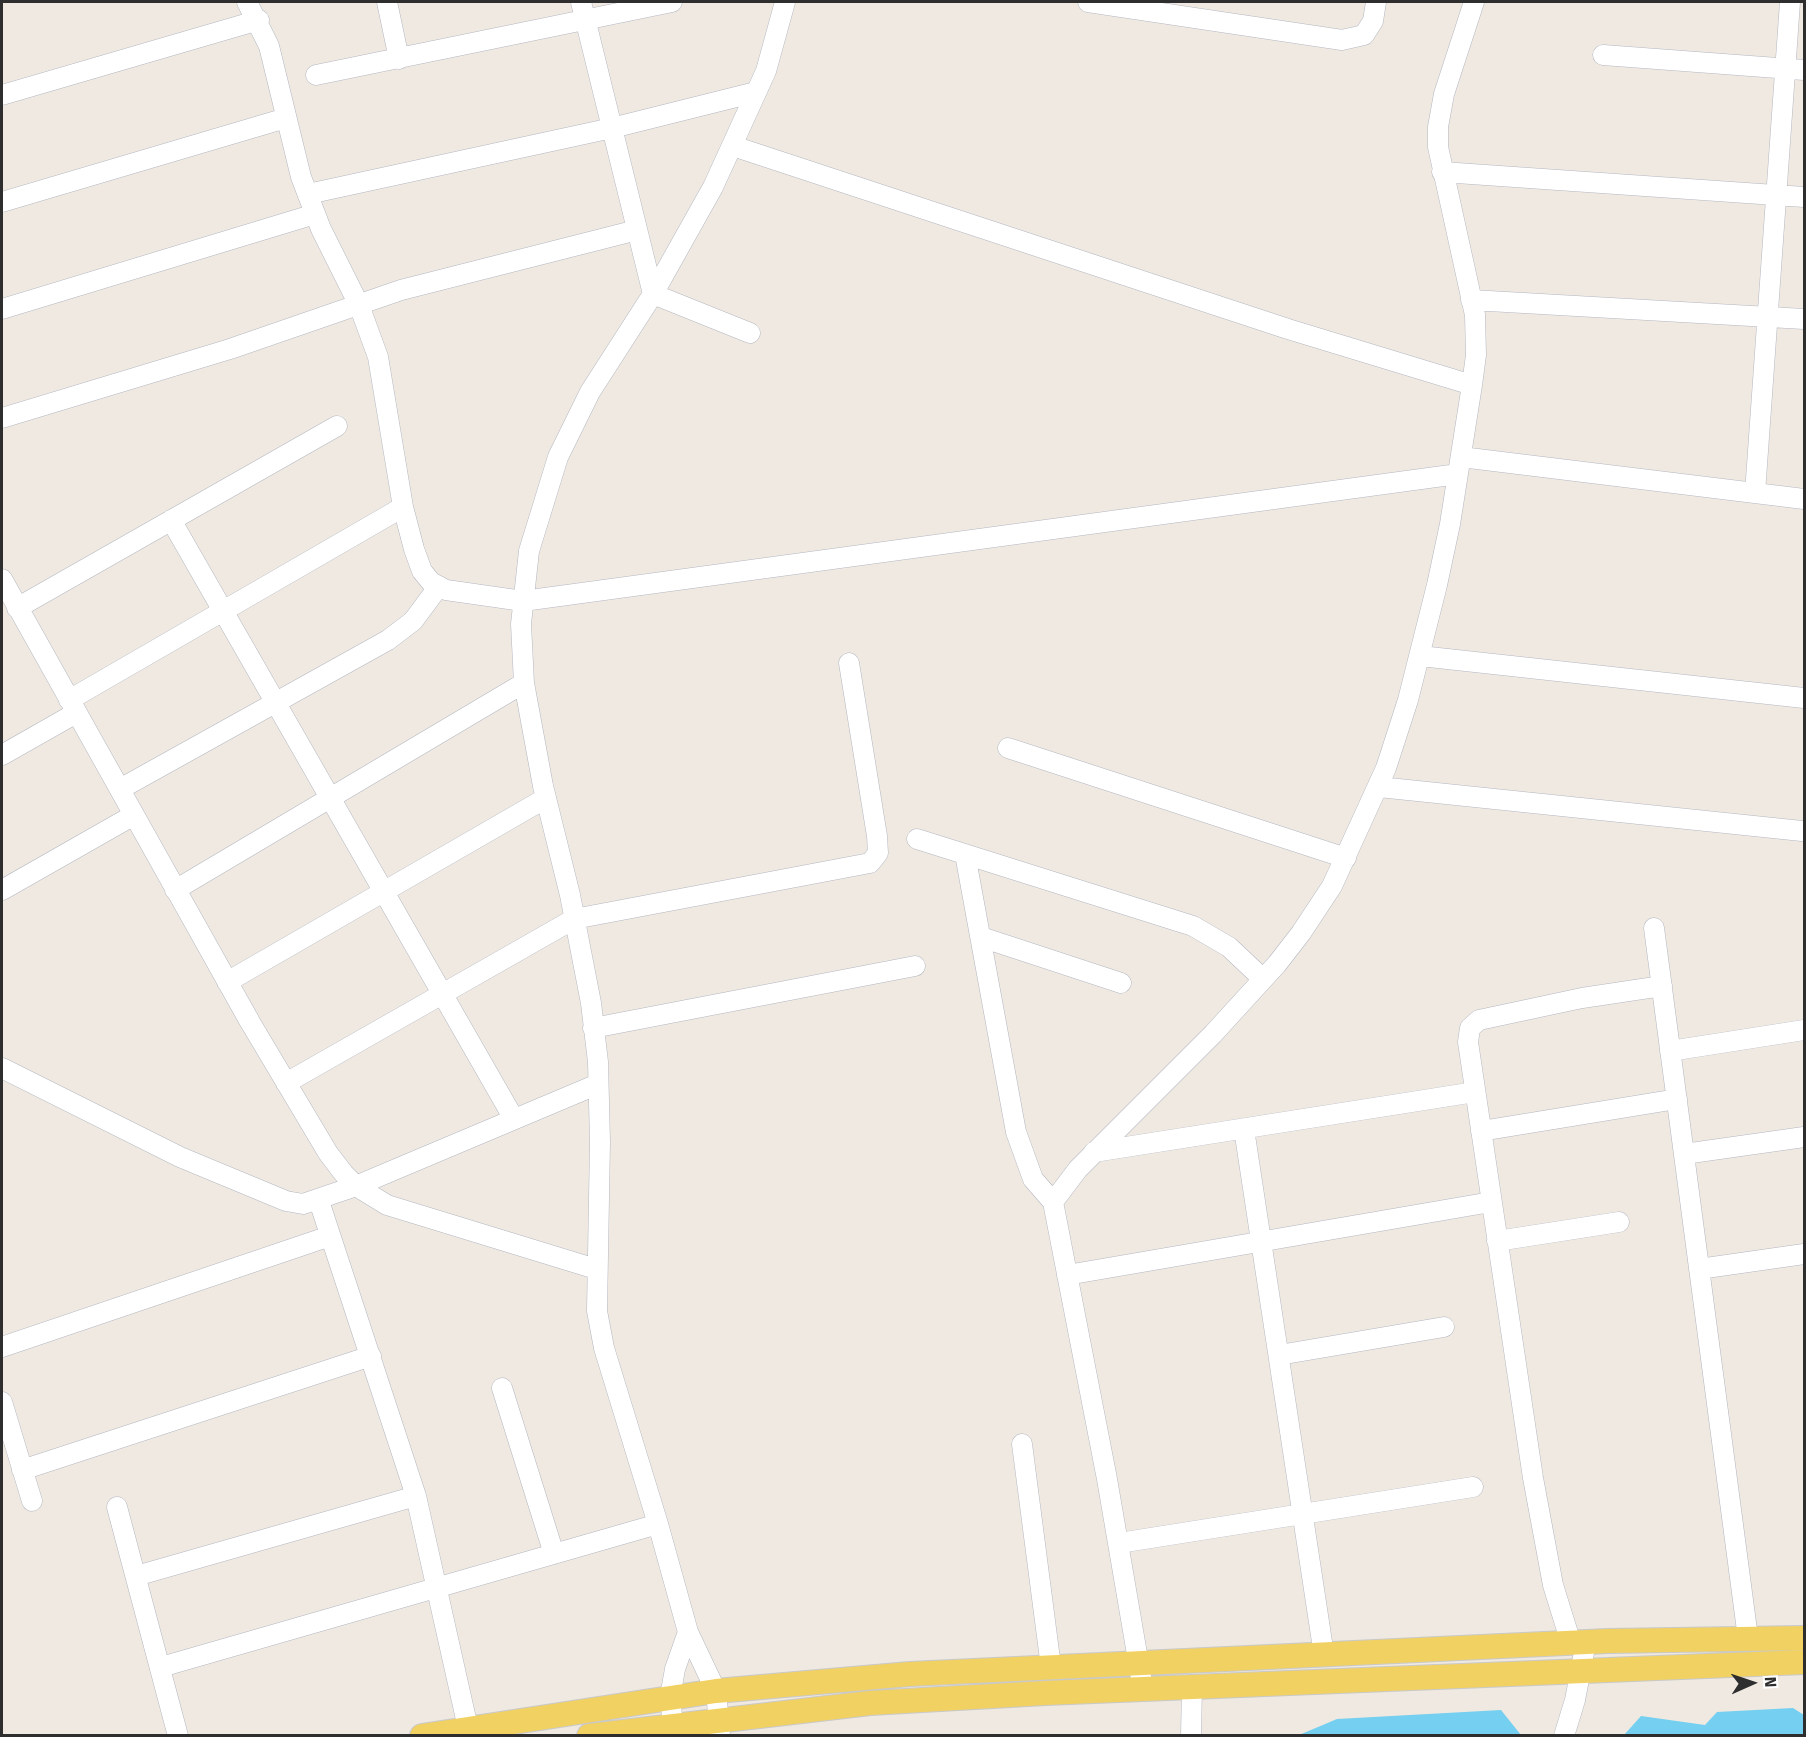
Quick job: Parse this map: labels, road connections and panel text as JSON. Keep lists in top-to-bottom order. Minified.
{"north":"right"}
